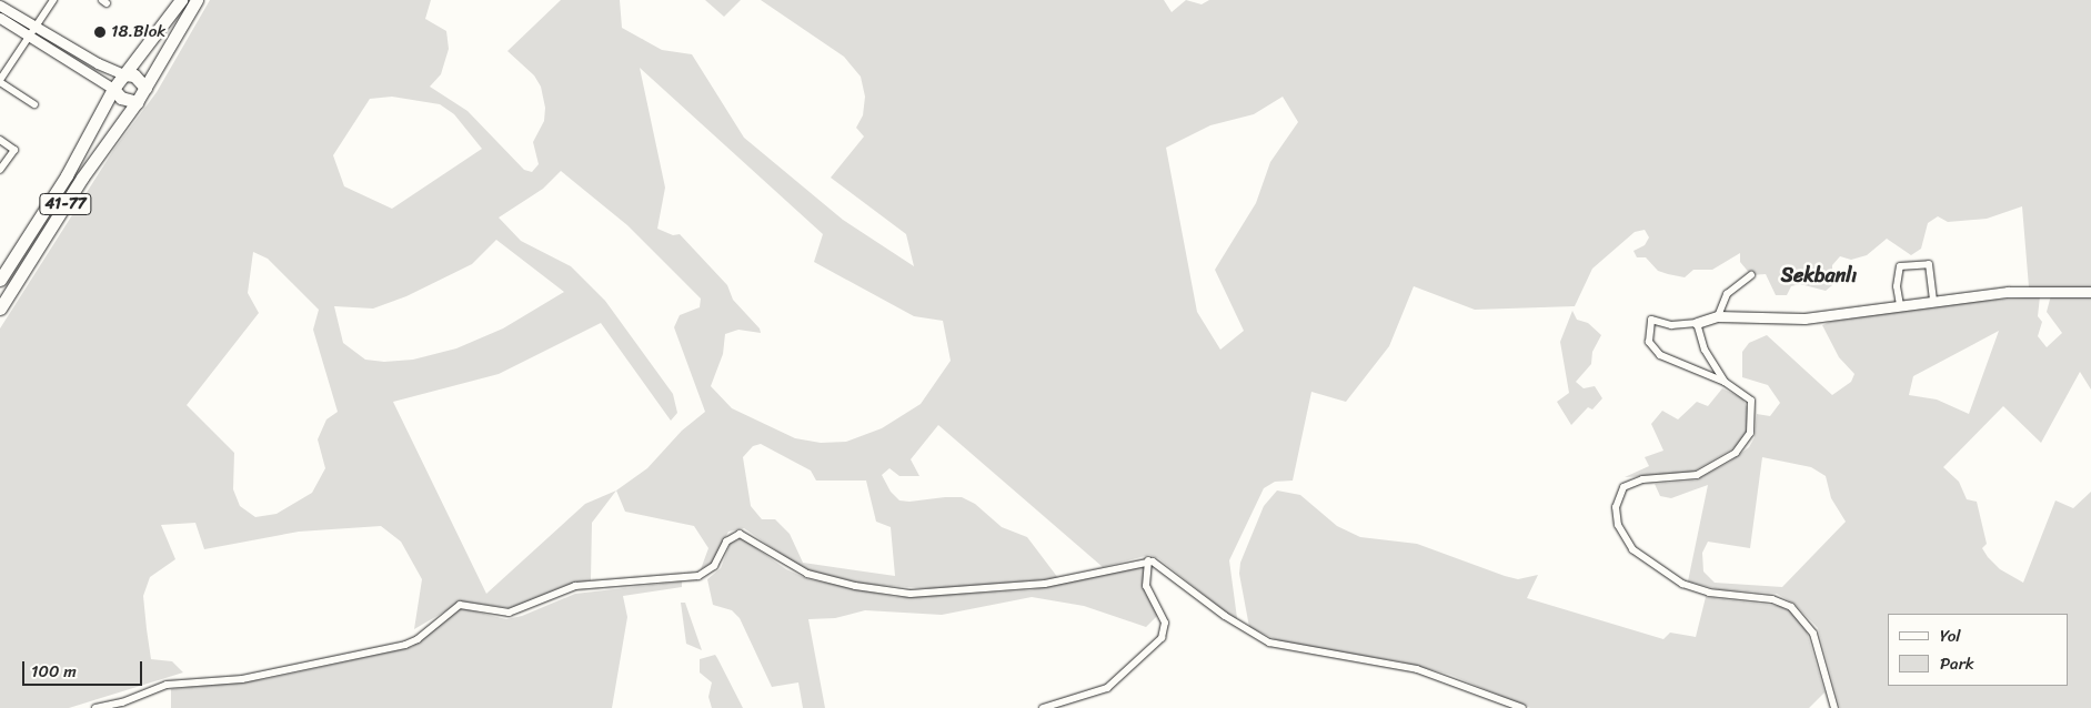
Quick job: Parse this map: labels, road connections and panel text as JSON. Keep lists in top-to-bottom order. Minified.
{"streets":{"highway":["41-77"]},"districts":["Sekbanlı"],"places":["18.Blok"],"legend":["Yol","Park"],"scale_bar":"100 m"}
